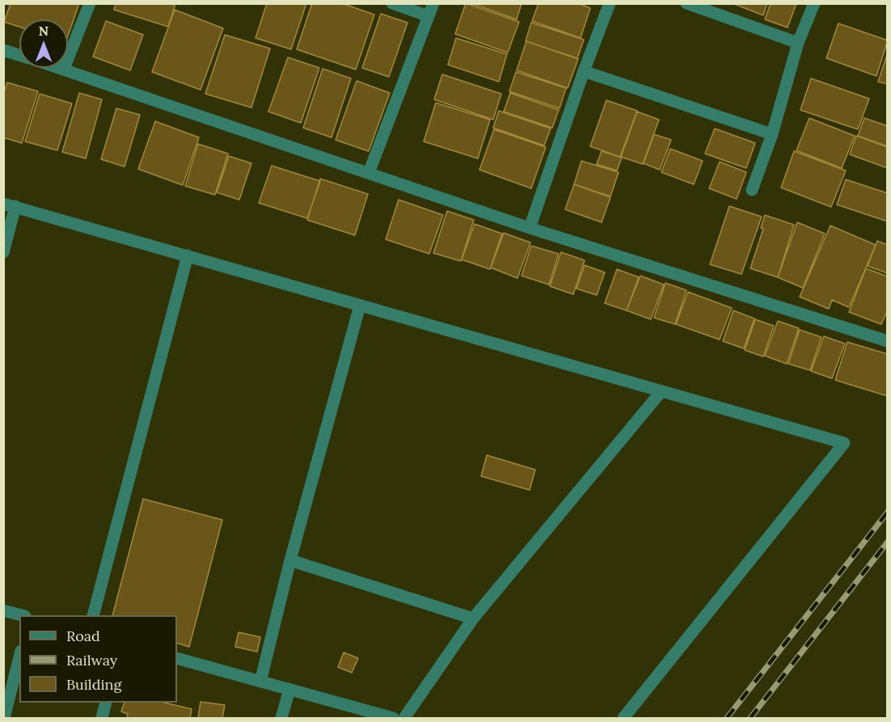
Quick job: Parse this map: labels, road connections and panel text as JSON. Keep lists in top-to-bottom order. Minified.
{"legend":["Road","Railway","Building"],"north":"top"}
